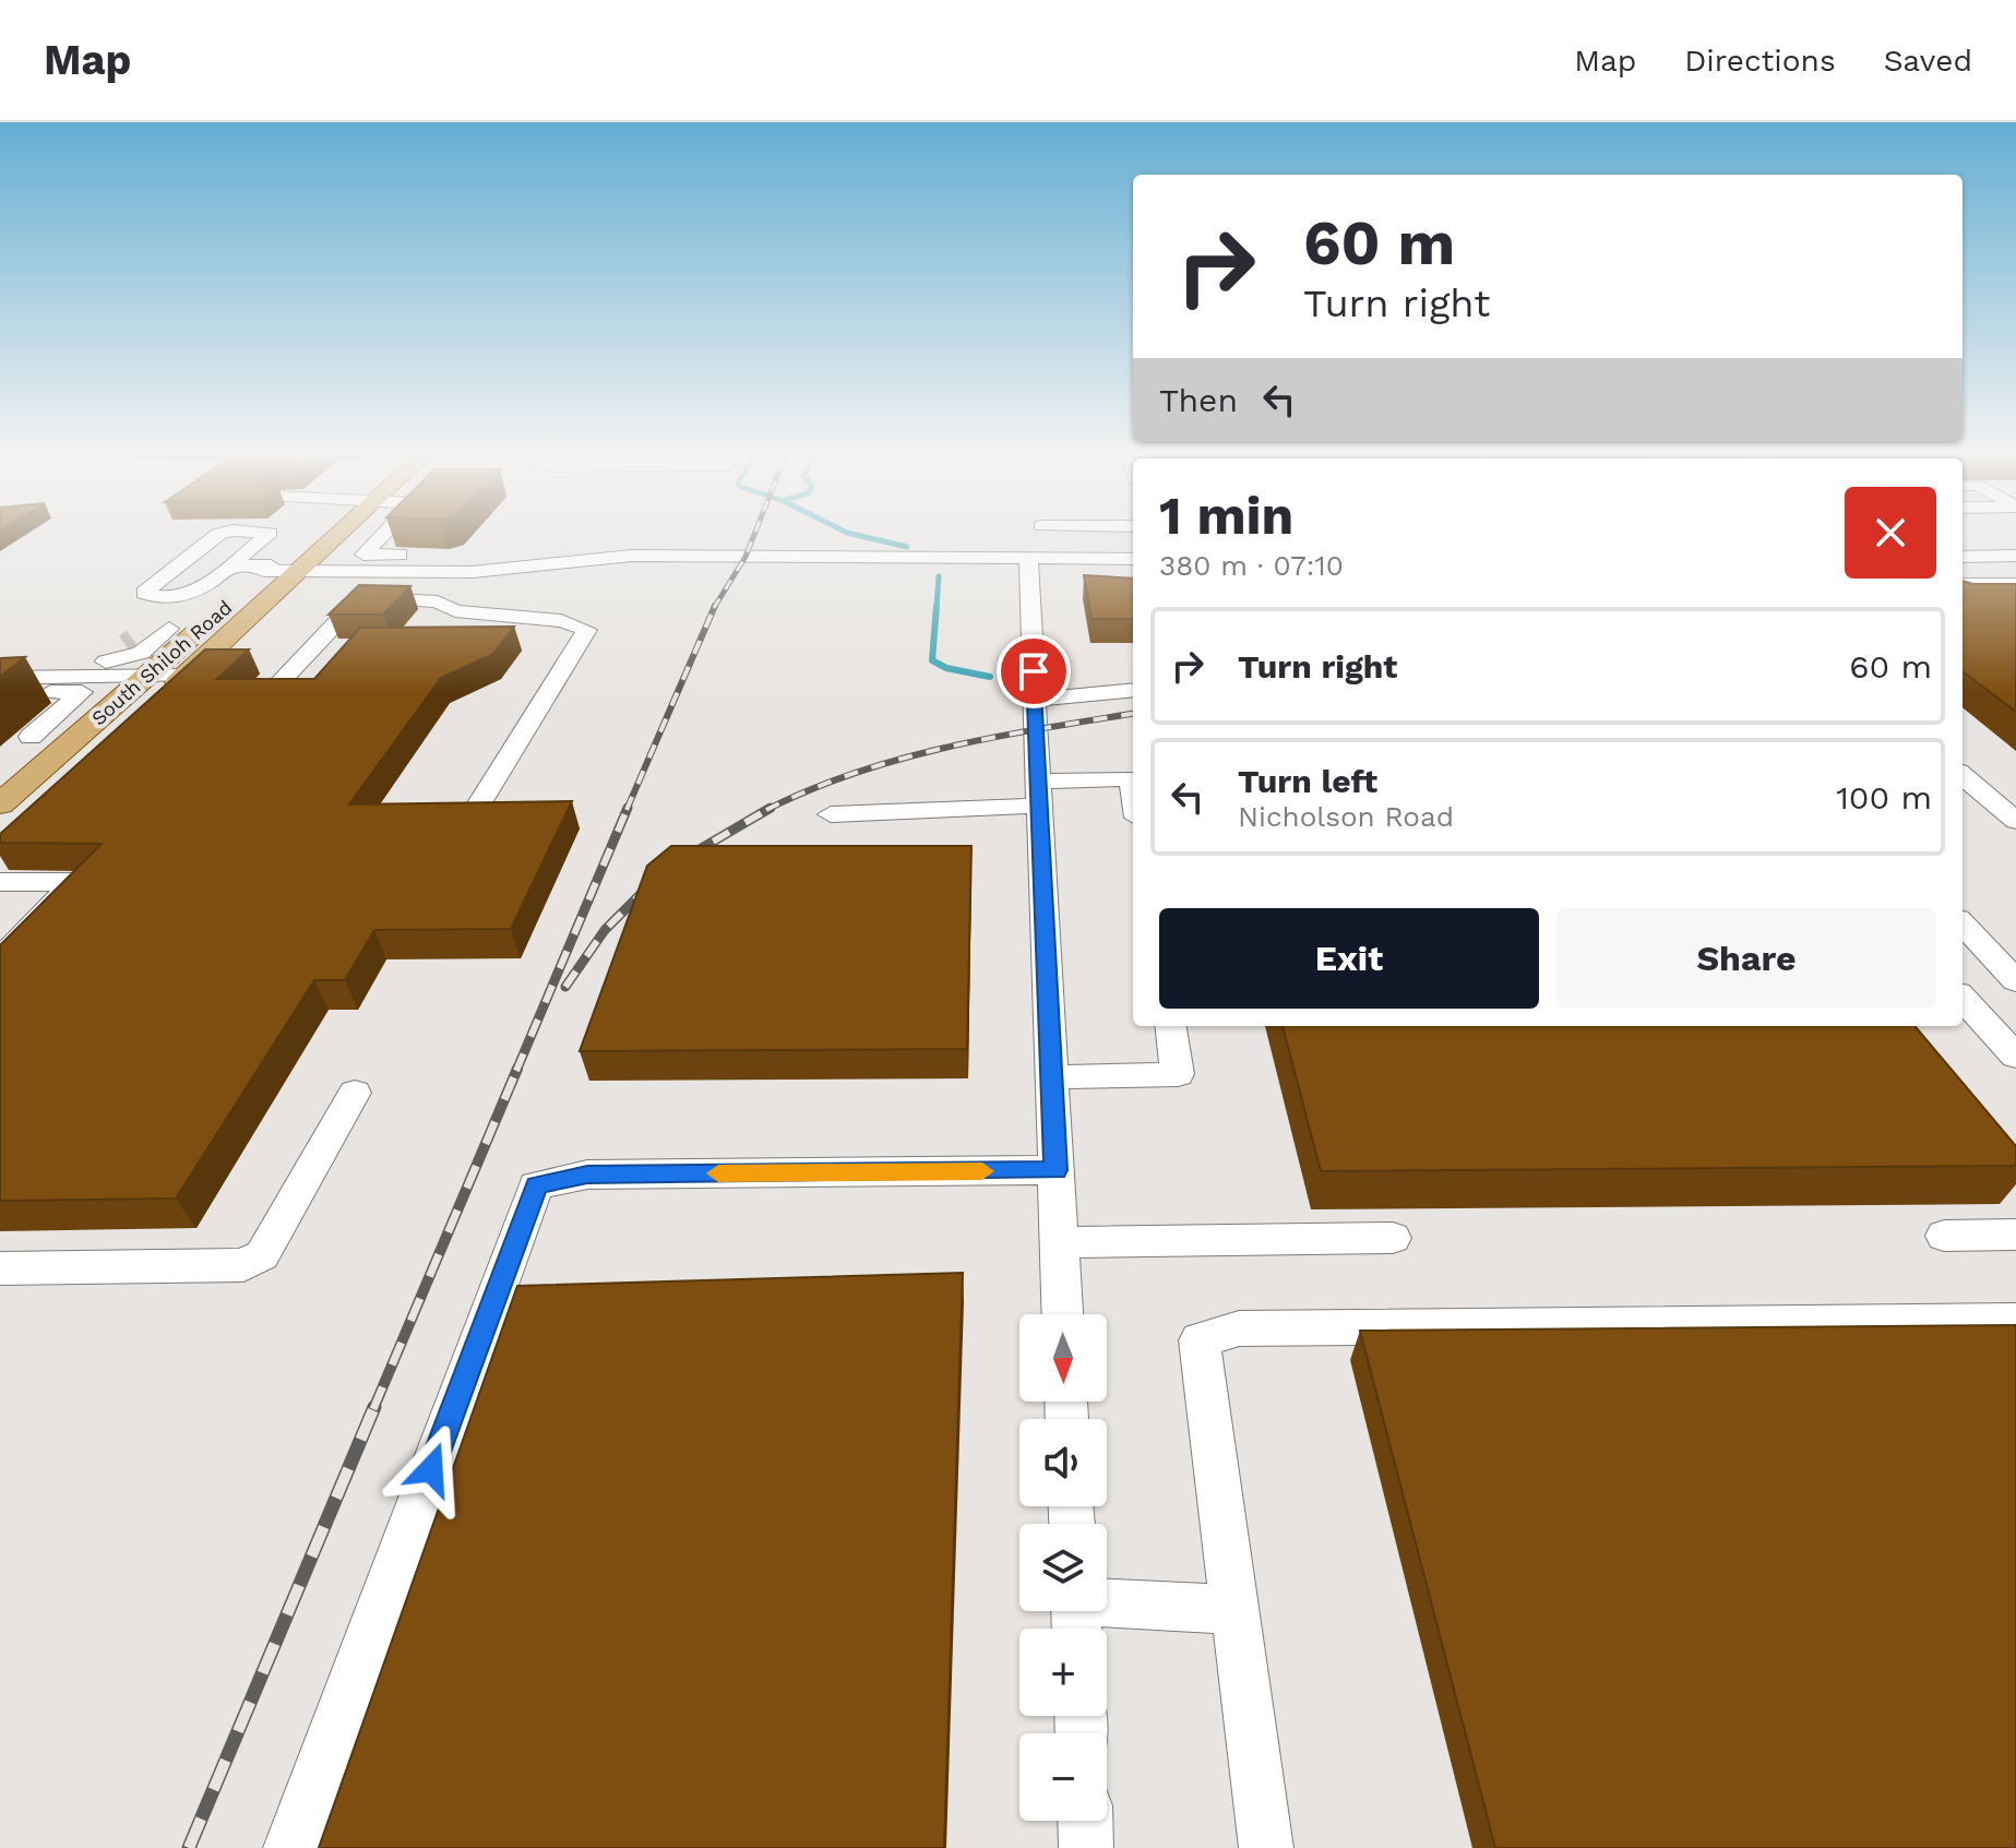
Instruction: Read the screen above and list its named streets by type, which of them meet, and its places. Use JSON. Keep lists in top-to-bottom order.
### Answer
{
  "streets": {
    "main road": ["South Shiloh Road"]
  },
  "north": "bottom",
  "page": {
    "header": "Map",
    "nav": ["Map", "Directions", "Saved"],
    "turn": ["60 m", "Turn right"],
    "then": "Then",
    "heading": ["1 min", "380 m · 07:10"],
    "list": [
      {
        "name": "Turn right",
        "value": "60 m"
      },
      {
        "name": "Turn left",
        "note": "Nicholson Road",
        "value": "100 m"
      }
    ],
    "buttons": ["Exit", "Share"],
    "map_buttons": ["+", "−"]
  }
}
